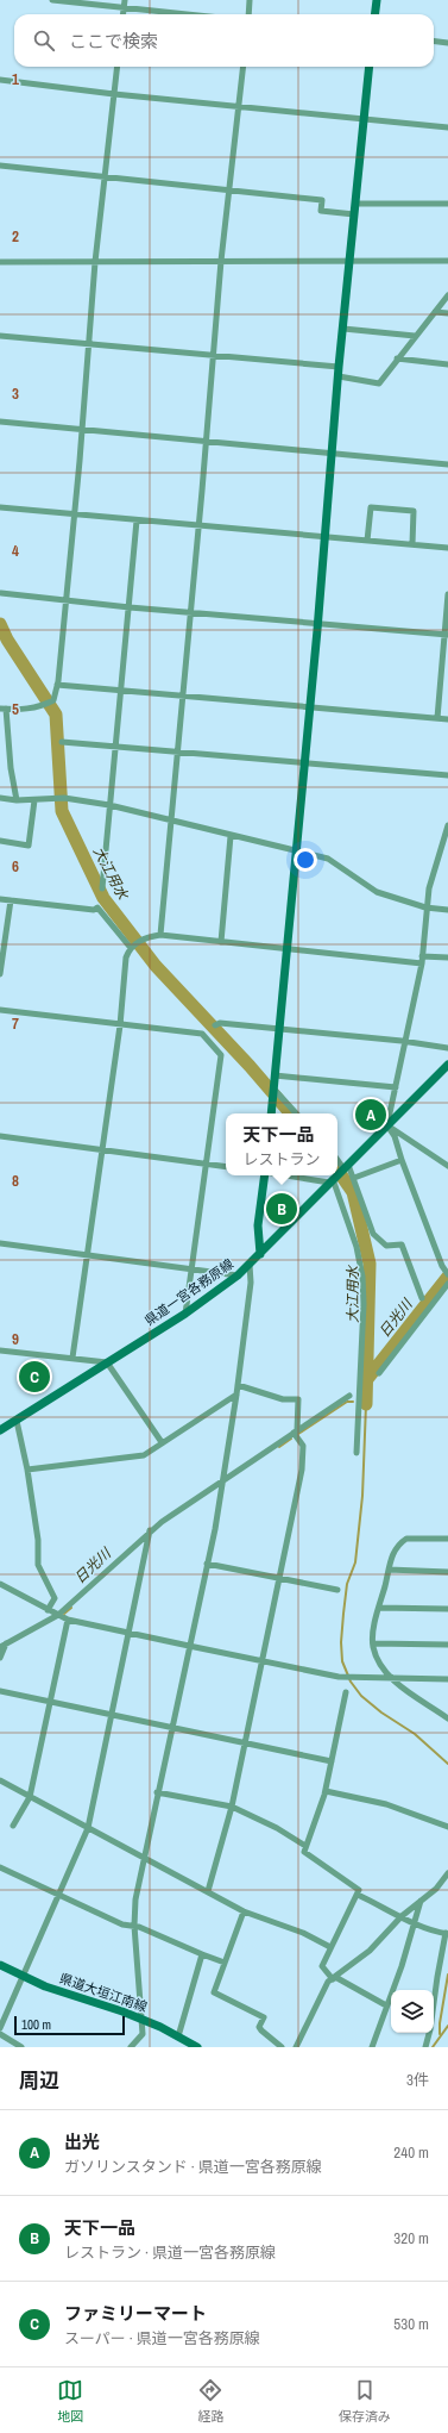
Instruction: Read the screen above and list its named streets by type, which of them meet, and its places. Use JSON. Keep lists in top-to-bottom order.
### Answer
{
  "streets": {
    "street": ["県道一宮各務原線", "県道大垣江南線"]
  },
  "water": ["大江用水", "日光川"],
  "scale_bar": "100 m",
  "page": {
    "search": "ここで検索",
    "pins": ["A", "B", "C"],
    "popup": ["天下一品", "レストラン"],
    "scale": "100 m",
    "heading": ["周辺", "3件"],
    "list": [
      {
        "mark": "A",
        "name": "出光",
        "note": "ガソリンスタンド · 県道一宮各務原線",
        "value": "240 m"
      },
      {
        "mark": "B",
        "name": "天下一品",
        "note": "レストラン · 県道一宮各務原線",
        "value": "320 m"
      },
      {
        "mark": "C",
        "name": "ファミリーマート",
        "note": "スーパー · 県道一宮各務原線",
        "value": "530 m"
      }
    ],
    "nav": ["地図", "経路", "保存済み"]
  },
  "grid": {
    "rows": [
      "1",
      "2",
      "3",
      "4",
      "5",
      "6",
      "7",
      "8",
      "9"
    ]
  }
}
